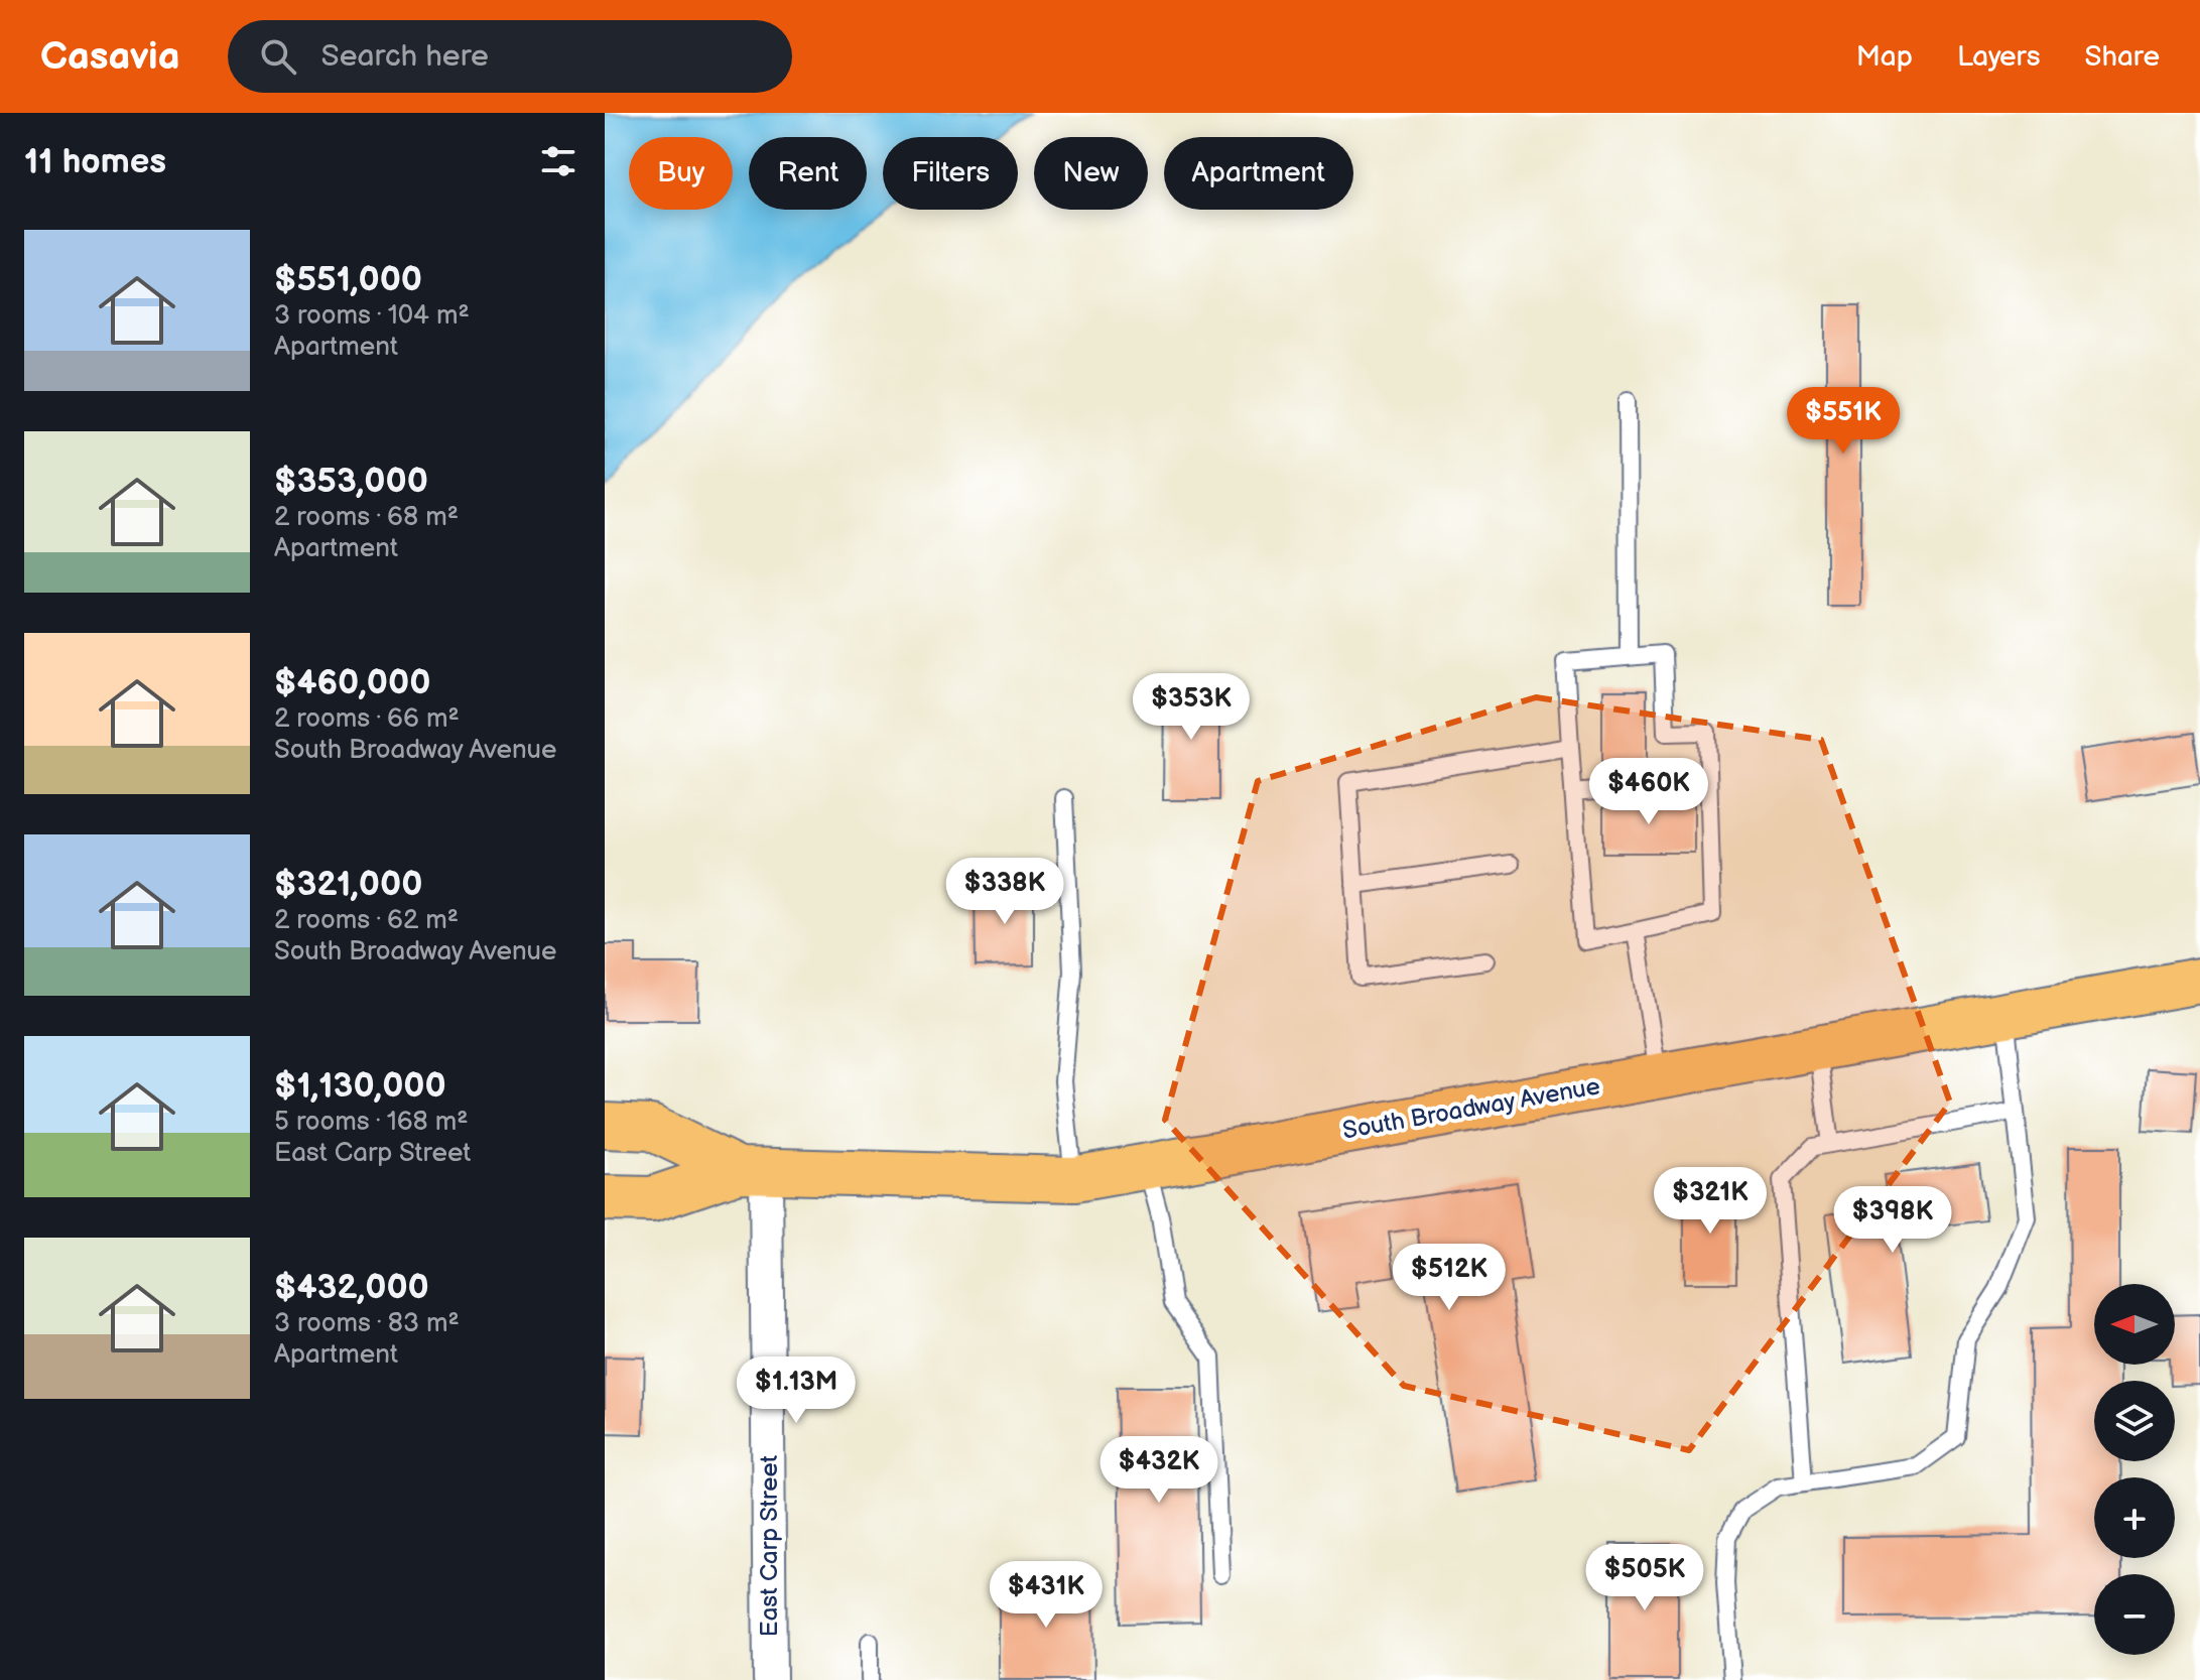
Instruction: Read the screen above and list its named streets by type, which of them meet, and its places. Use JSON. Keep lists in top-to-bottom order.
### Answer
{
  "streets": {
    "main road": ["South Broadway Avenue"],
    "street": ["East Carp Street"]
  },
  "crossings": [
    ["South Broadway Avenue", "East Carp Street"]
  ],
  "north": "left",
  "page": {
    "header": "Casavia",
    "search": "Search here",
    "nav": ["Map", "Layers", "Share"],
    "heading": "11 homes",
    "chip": [
      "Buy",
      "Rent",
      "Filters",
      "New",
      "Apartment"
    ],
    "list": [
      {
        "name": "$551,000",
        "note": "3 rooms · 104 m² · Apartment"
      },
      {
        "name": "$353,000",
        "note": "2 rooms · 68 m² · Apartment"
      },
      {
        "name": "$460,000",
        "note": "2 rooms · 66 m² · South Broadway Avenue"
      },
      {
        "name": "$321,000",
        "note": "2 rooms · 62 m² · South Broadway Avenue"
      },
      {
        "name": "$1,130,000",
        "note": "5 rooms · 168 m² · East Carp Street"
      },
      {
        "name": "$432,000",
        "note": "3 rooms · 83 m² · Apartment"
      }
    ],
    "price": [
      "$551K",
      "$353K",
      "$460K",
      "$338K",
      "$321K",
      "$398K",
      "$512K",
      "$1.13M",
      "$432K",
      "$505K",
      "$431K"
    ],
    "map_buttons": ["+", "−"]
  }
}
